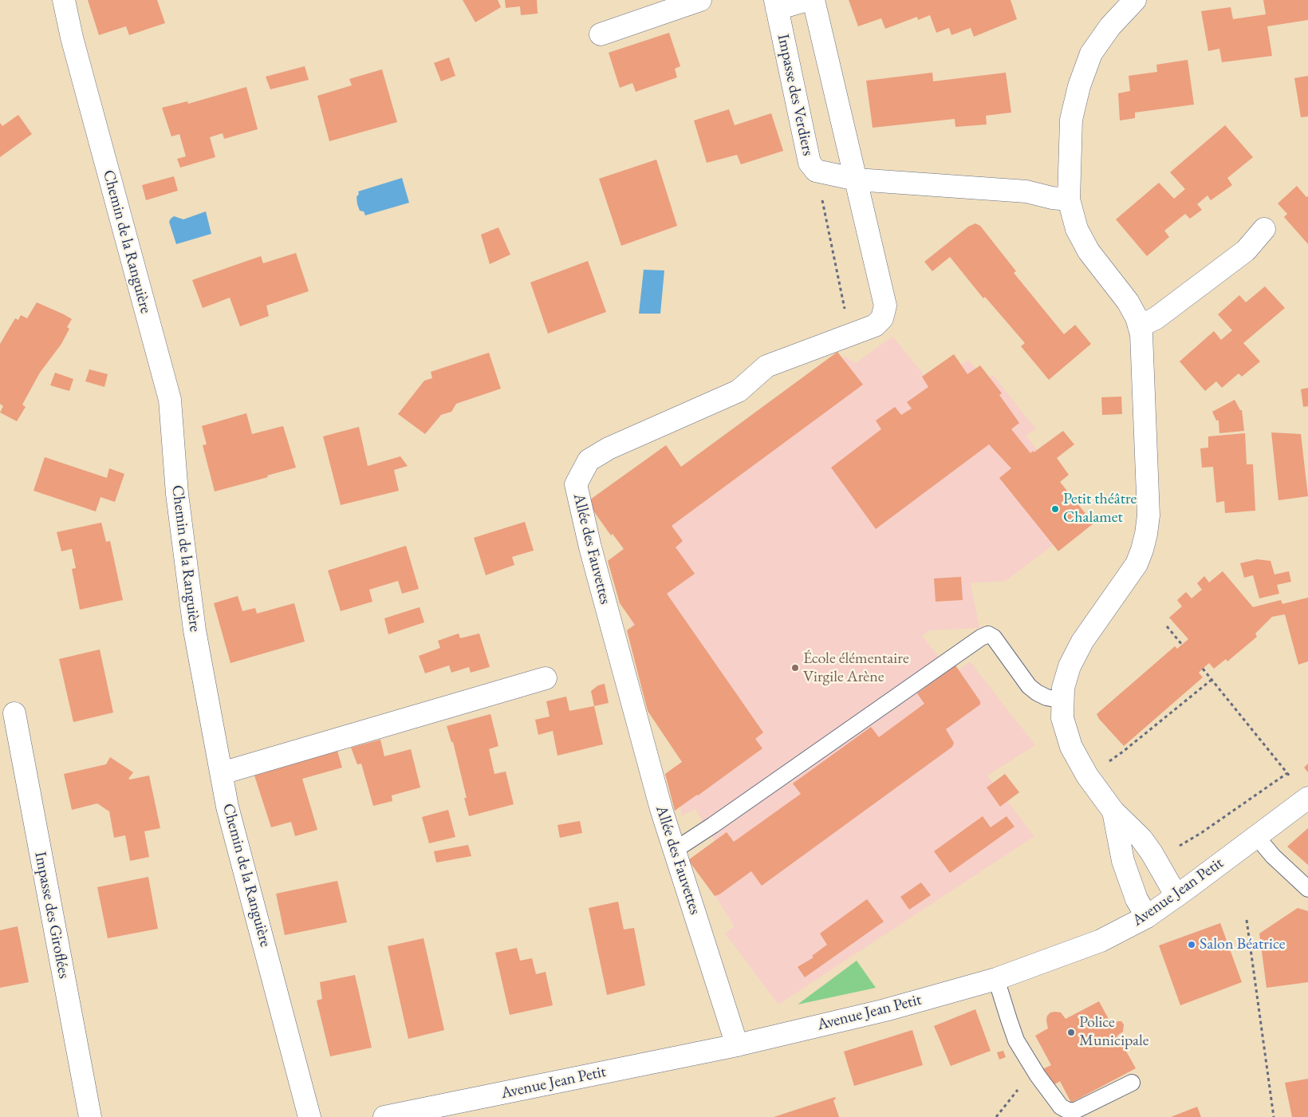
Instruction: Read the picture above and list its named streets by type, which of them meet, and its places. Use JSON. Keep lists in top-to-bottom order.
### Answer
{
  "streets": {
    "street": [
      "Impasse des Verdiers",
      "Chemin de la Ranguière",
      "Allée des Fauvettes",
      "Avenue Jean Petit",
      "Impasse des Giroflées"
    ]
  },
  "crossings": [
    ["Impasse des Verdiers", "Allée des Fauvettes"],
    ["Allée des Fauvettes", "Avenue Jean Petit"]
  ],
  "places": [
    "Petit théâtre Chalamet",
    "École élémentaire Virgile Arène",
    "Salon Béatrice",
    "Police Municipale"
  ]
}
